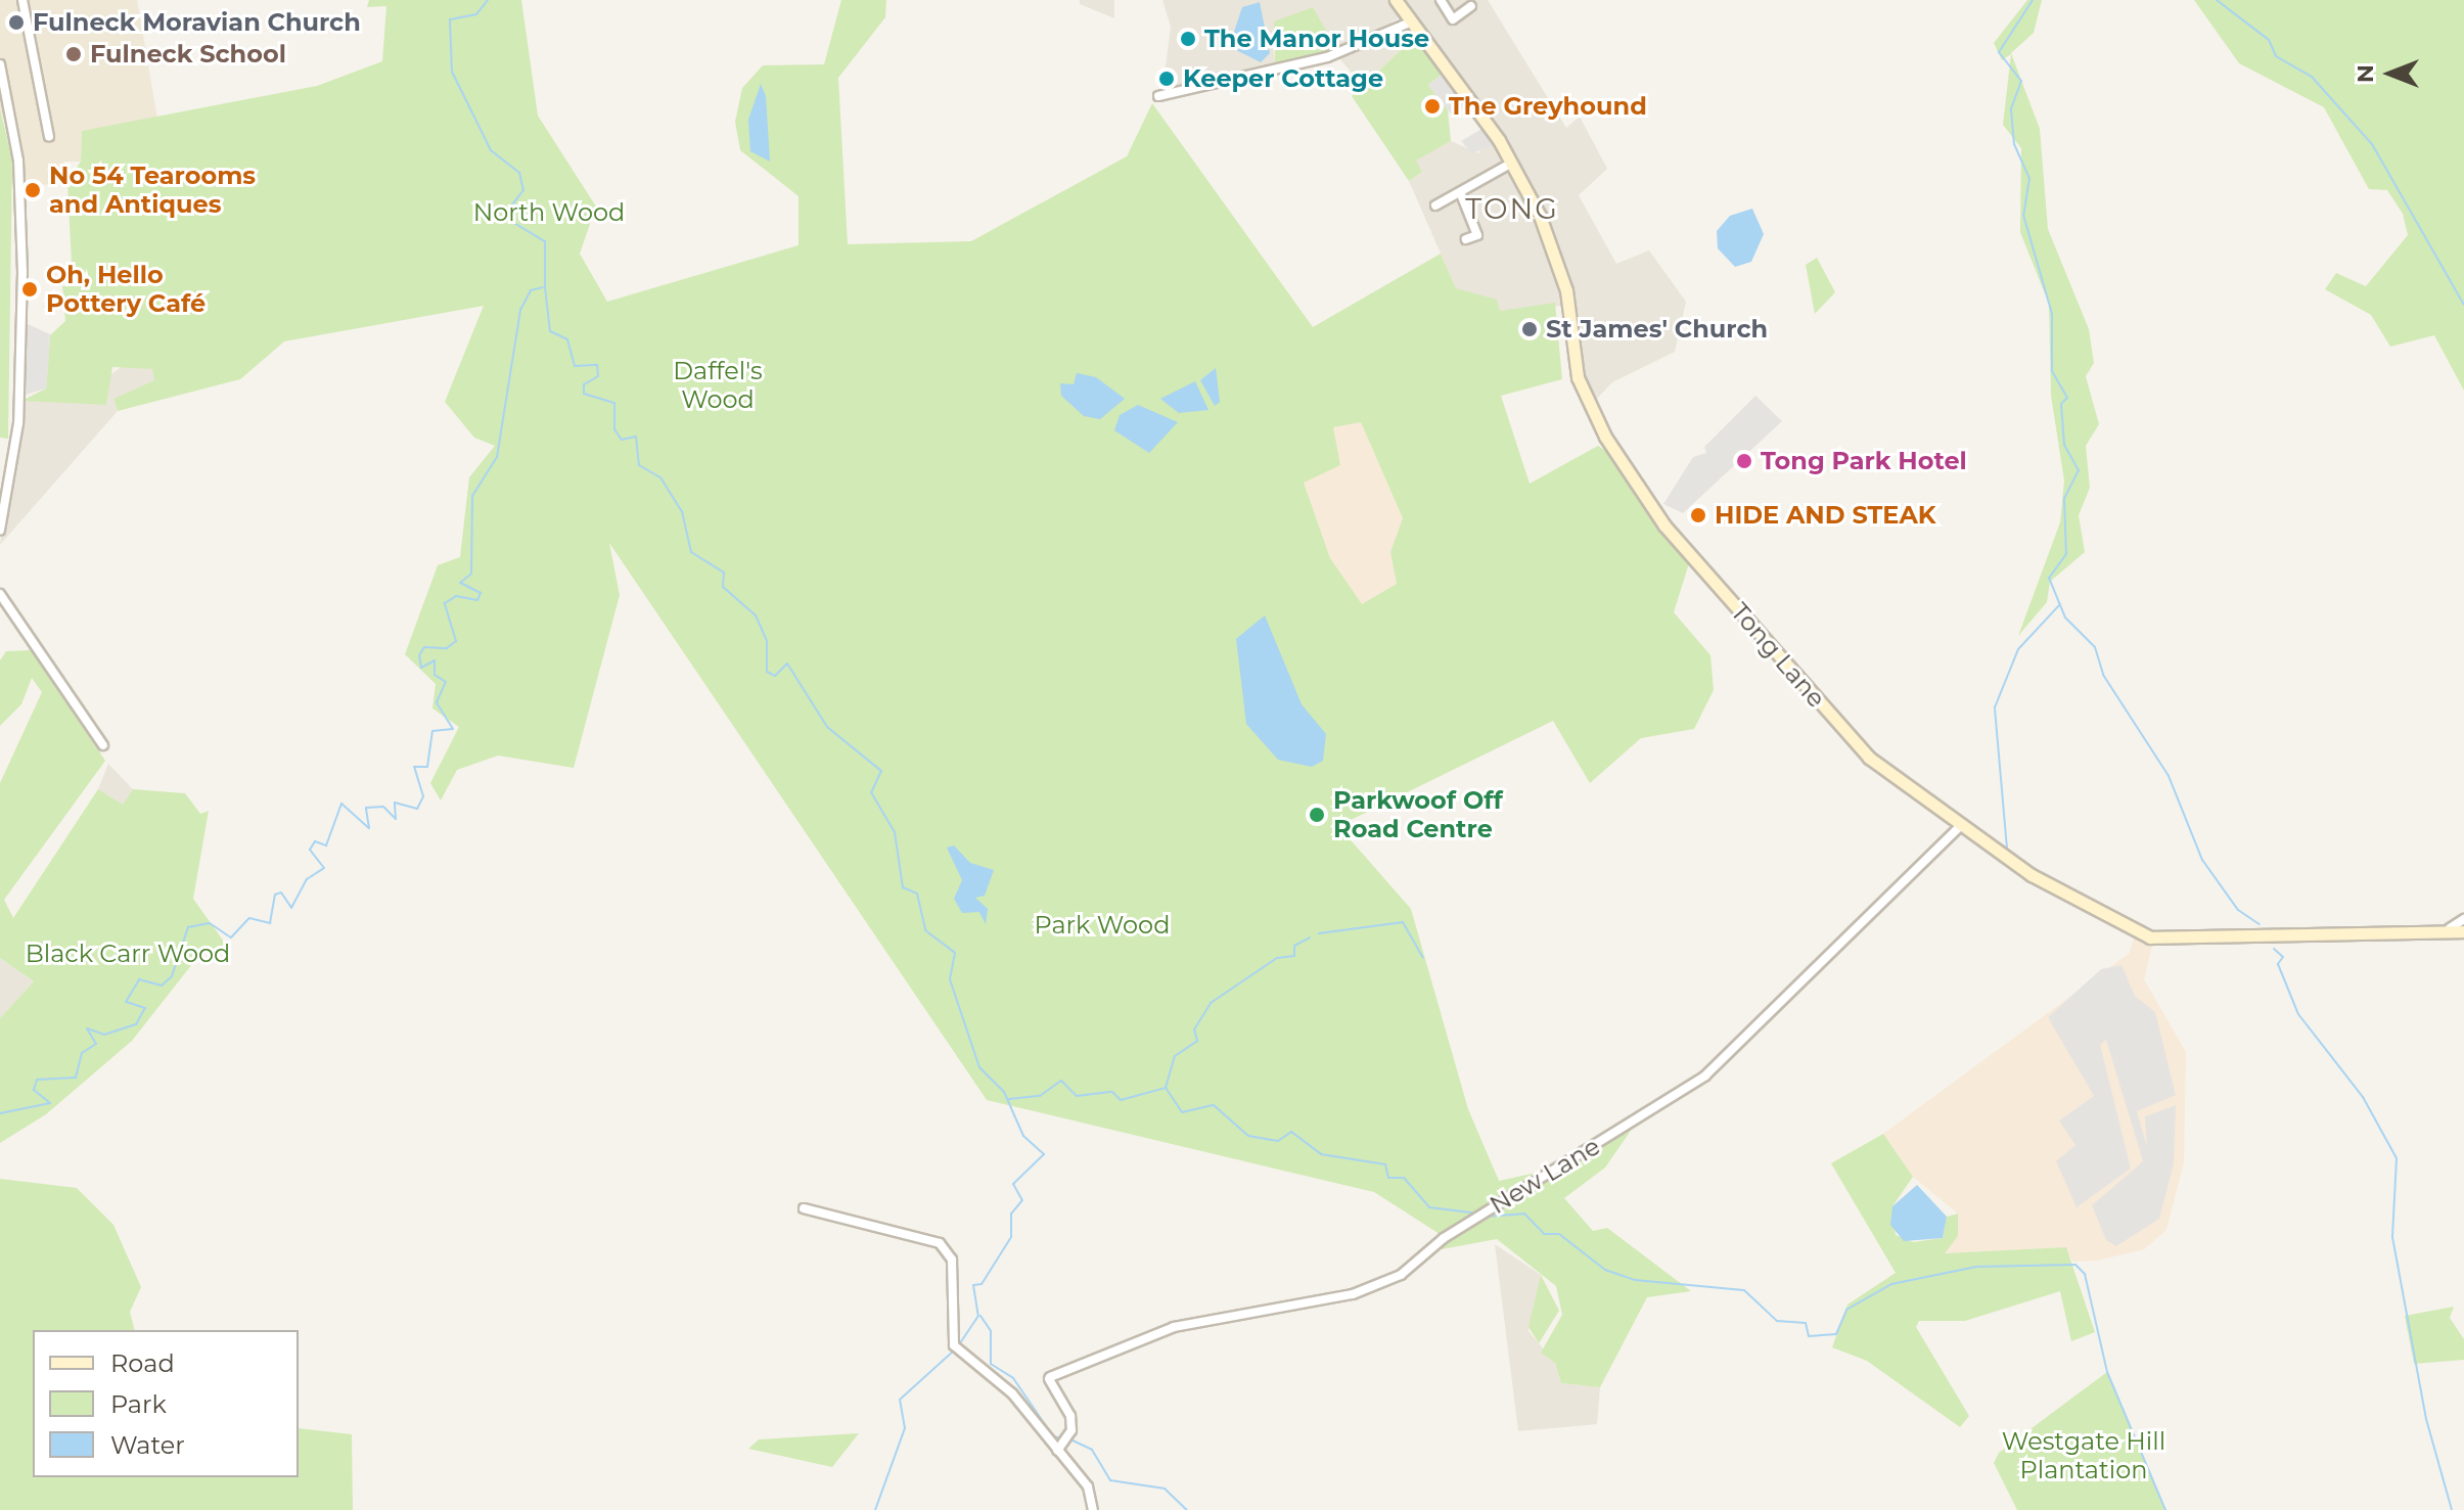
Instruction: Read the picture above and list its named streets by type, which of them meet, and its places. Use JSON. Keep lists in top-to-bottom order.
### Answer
{
  "streets": {
    "street": ["Tong Lane", "New Lane"]
  },
  "crossings": [
    ["Tong Lane", "New Lane"]
  ],
  "districts": ["TONG"],
  "parks": [
    "North Wood",
    "Daffel's Wood",
    "Park Wood",
    "Black Carr Wood",
    "Westgate Hill Plantation"
  ],
  "places": [
    "Fulneck Moravian Church",
    "The Manor House",
    "Fulneck School",
    "Keeper Cottage",
    "The Greyhound",
    "No 54 Tearooms and Antiques",
    "Oh, Hello Pottery Café",
    "St James' Church",
    "Tong Park Hotel",
    "HIDE AND STEAK",
    "Parkwoof Off Road Centre"
  ],
  "legend": ["Road", "Park", "Water"],
  "north": "left"
}
